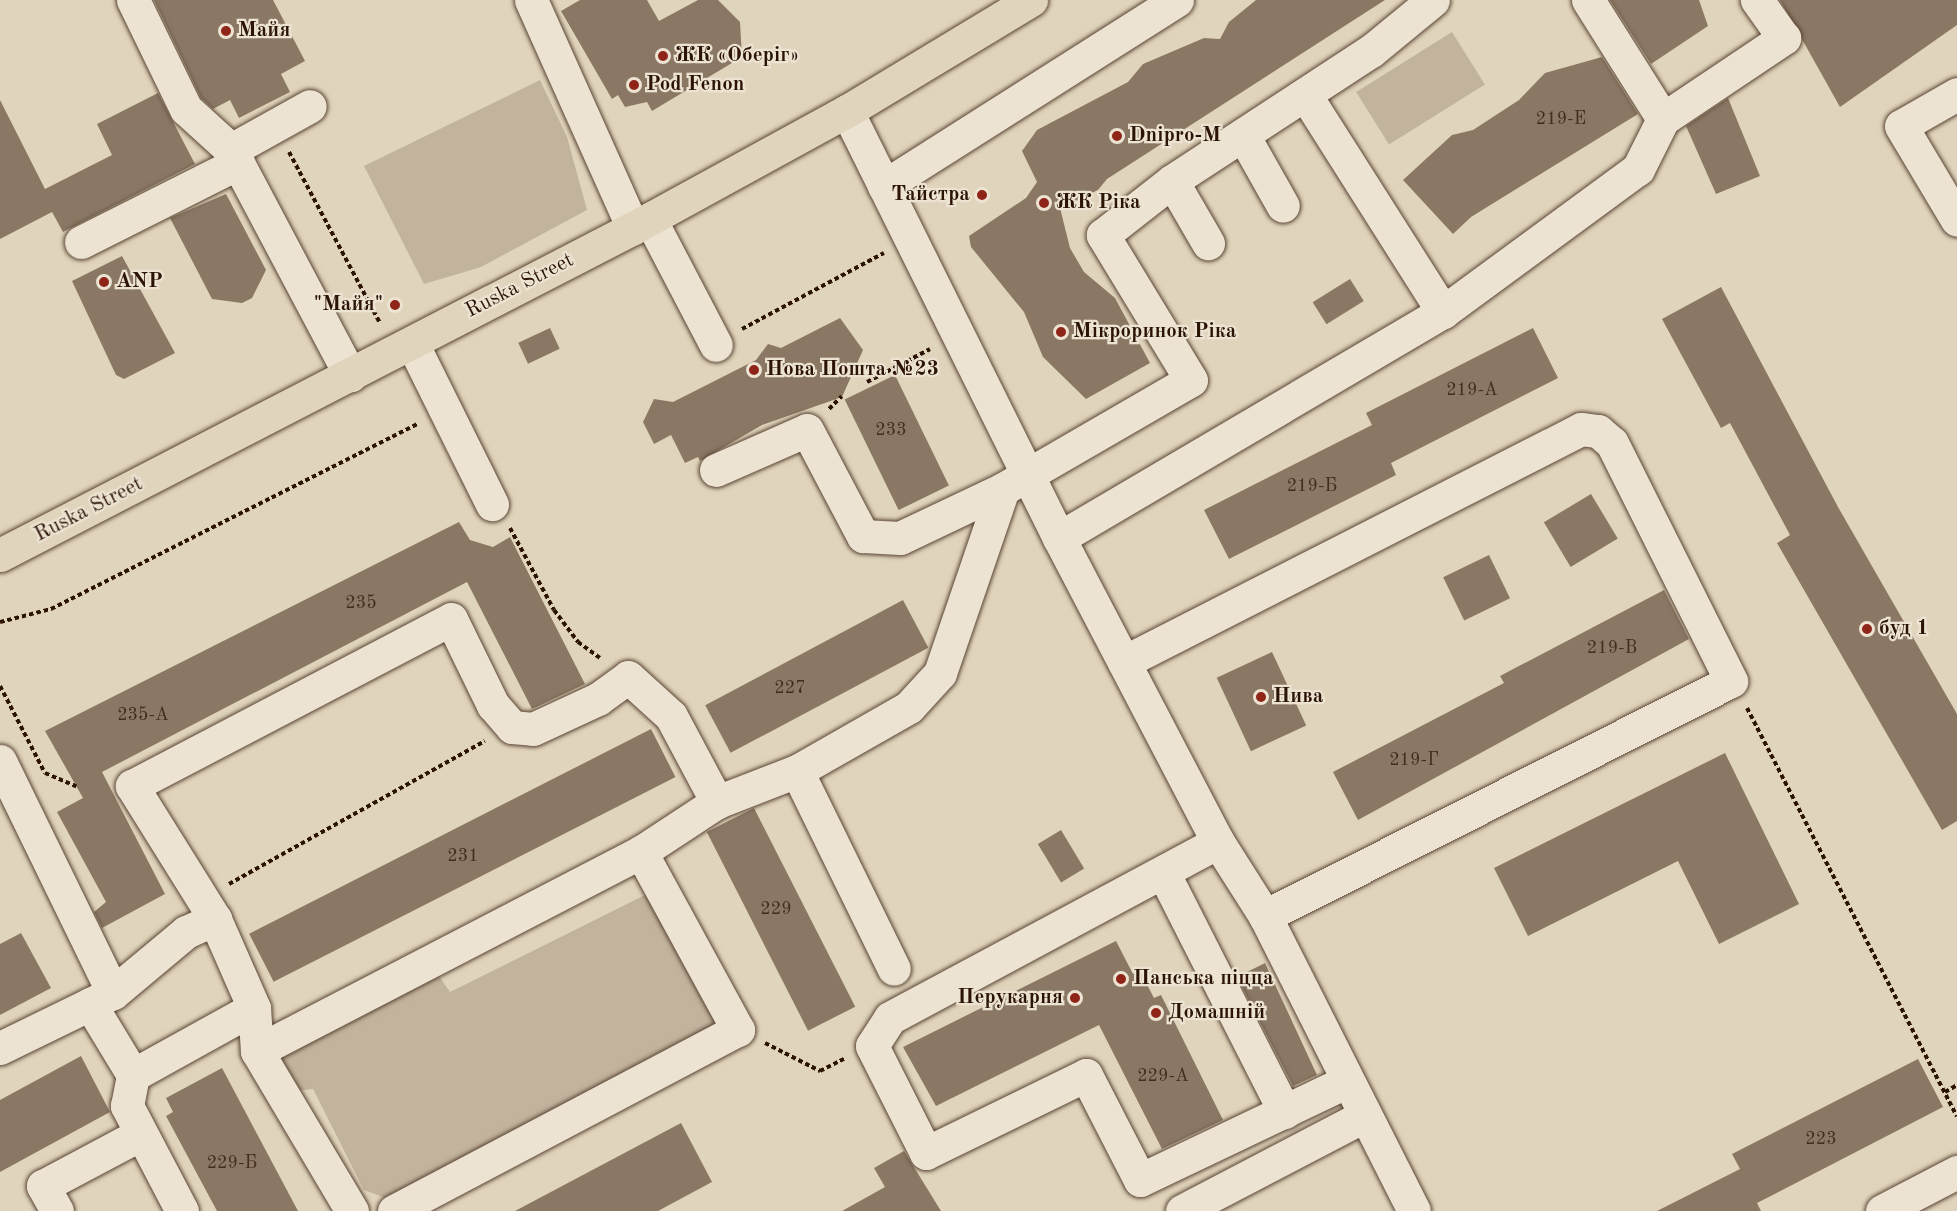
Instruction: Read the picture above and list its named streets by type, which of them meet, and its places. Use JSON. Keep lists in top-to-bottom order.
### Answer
{
  "streets": {
    "main road": ["Ruska Street"]
  },
  "places": [
    "Майя",
    "ЖК «Оберіг»",
    "Pod Fenon",
    "Dnipro-M",
    "Тайстра",
    "ЖК Ріка",
    "ANP",
    "\"Майя\"",
    "Мікроринок Ріка",
    "Нова Пошта №23",
    "буд 1",
    "Нива",
    "Панська пiцца",
    "Перукарня",
    "Домашній"
  ],
  "house_numbers": [
    "219-Е",
    "219-А",
    "233",
    "219-Б",
    "235",
    "219-В",
    "227",
    "235-А",
    "219-Г",
    "231",
    "229",
    "229-А",
    "223",
    "229-Б"
  ]
}
